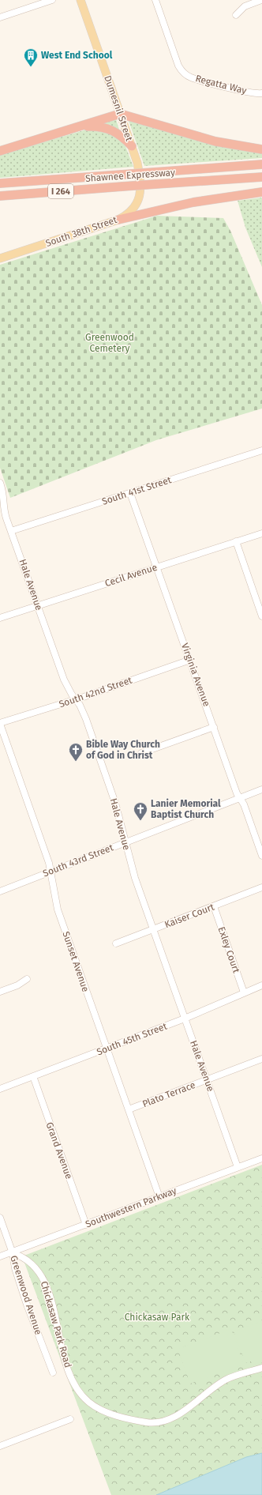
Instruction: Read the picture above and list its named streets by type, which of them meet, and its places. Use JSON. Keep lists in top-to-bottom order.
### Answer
{
  "streets": {
    "highway": ["Shawnee Expressway", "I 264"],
    "main road": ["Dumesnil Street", "South 38th Street"],
    "street": [
      "Regatta Way",
      "South 41st Street",
      "Cecil Avenue",
      "Hale Avenue",
      "Virginia Avenue",
      "South 42nd Street",
      "South 43rd Street",
      "Kaiser Court",
      "Exley Court",
      "Sunset Avenue",
      "South 45th Street",
      "Plato Terrace",
      "Grand Avenue",
      "Southwestern Parkway",
      "Greenwood Avenue",
      "Chickasaw Park Road"
    ]
  },
  "crossings": [
    ["Dumesnil Street", "South 38th Street"],
    ["South 41st Street", "Hale Avenue"],
    ["South 41st Street", "Virginia Avenue"],
    ["Cecil Avenue", "Hale Avenue"],
    ["Cecil Avenue", "Virginia Avenue"],
    ["Hale Avenue", "South 42nd Street"],
    ["Hale Avenue", "South 43rd Street"],
    ["Hale Avenue", "Kaiser Court"],
    ["Hale Avenue", "South 45th Street"],
    ["Hale Avenue", "Plato Terrace"],
    ["Hale Avenue", "Southwestern Parkway"],
    ["Virginia Avenue", "South 42nd Street"],
    ["Virginia Avenue", "South 43rd Street"],
    ["South 42nd Street", "Sunset Avenue"],
    ["South 43rd Street", "Sunset Avenue"],
    ["Kaiser Court", "Exley Court"],
    ["Exley Court", "South 45th Street"],
    ["Sunset Avenue", "South 45th Street"],
    ["Sunset Avenue", "Plato Terrace"],
    ["Sunset Avenue", "Southwestern Parkway"],
    ["South 45th Street", "Grand Avenue"],
    ["Grand Avenue", "Southwestern Parkway"],
    ["Southwestern Parkway", "Greenwood Avenue"],
    ["Southwestern Parkway", "Chickasaw Park Road"],
    ["Greenwood Avenue", "Chickasaw Park Road"]
  ],
  "parks": ["Greenwood Cemetery", "Chickasaw Park"],
  "places": {
    "building": ["West End School"],
    "church": ["Bible Way Church of God in Christ", "Lanier Memorial Baptist Church"]
  }
}
